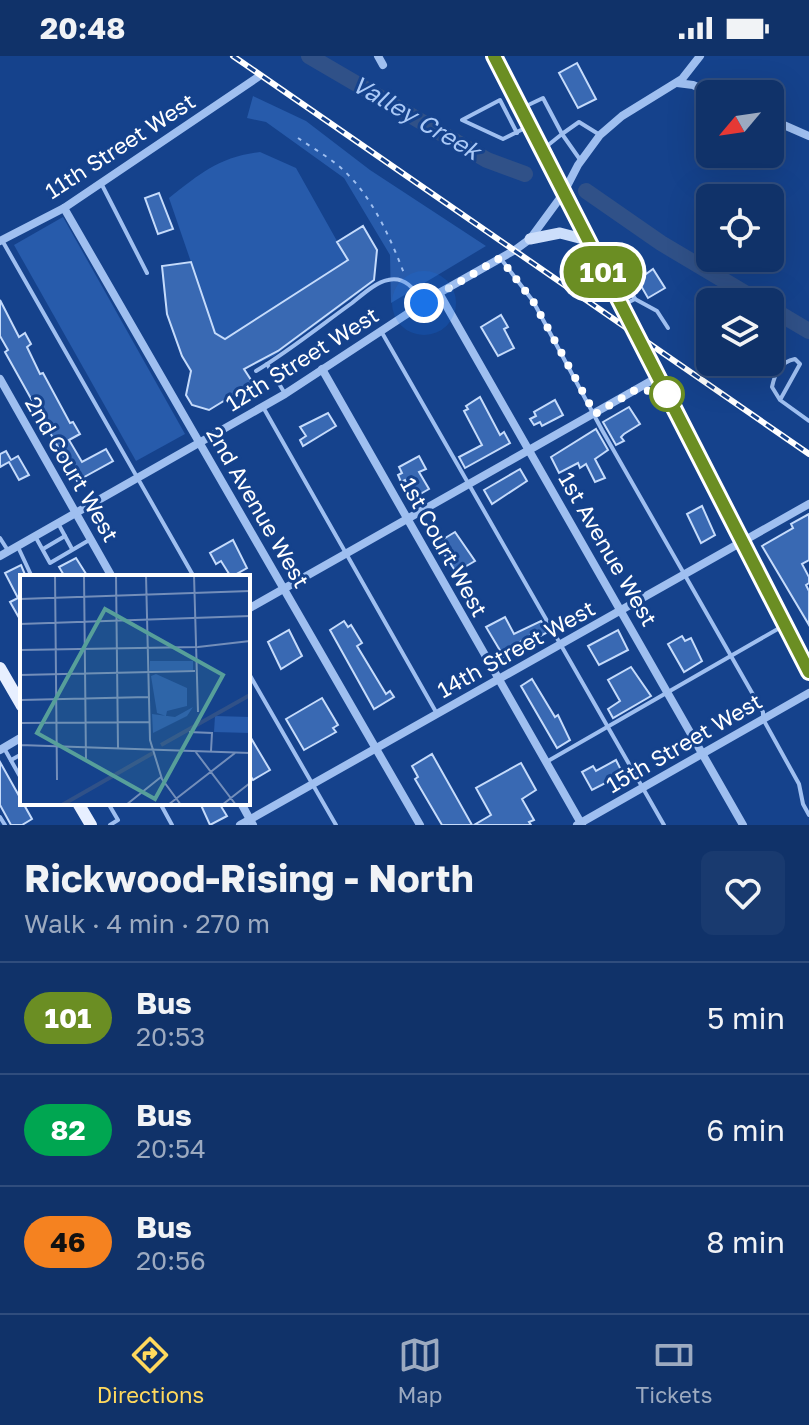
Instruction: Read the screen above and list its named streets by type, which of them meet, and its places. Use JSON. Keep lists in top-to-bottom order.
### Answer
{
  "streets": {
    "street": [
      "11th Street West",
      "12th Street West",
      "2nd Court West",
      "2nd Avenue West",
      "1st Court West",
      "1st Avenue West",
      "14th Street West",
      "15th Street West"
    ]
  },
  "crossings": [
    ["11th Street West", "2nd Avenue West"],
    ["12th Street West", "2nd Court West"],
    ["12th Street West", "2nd Avenue West"],
    ["12th Street West", "1st Court West"],
    ["12th Street West", "1st Avenue West"],
    ["2nd Avenue West", "14th Street West"],
    ["1st Court West", "14th Street West"],
    ["1st Court West", "15th Street West"],
    ["1st Avenue West", "14th Street West"],
    ["1st Avenue West", "15th Street West"]
  ],
  "water": ["Valley Creek"],
  "lines": ["bus line 101"],
  "north": "bottom left",
  "page": {
    "status": "20:48",
    "on_map": "101",
    "heading": ["Rickwood-Rising - North", "Walk · 4 min · 270 m"],
    "list": [
      {
        "mark": "101",
        "name": "Bus",
        "note": "20:53",
        "value": "5 min"
      },
      {
        "mark": "82",
        "name": "Bus",
        "note": "20:54",
        "value": "6 min"
      },
      {
        "mark": "46",
        "name": "Bus",
        "note": "20:56",
        "value": "8 min"
      }
    ],
    "tabs": ["Directions", "Map", "Tickets"]
  }
}
